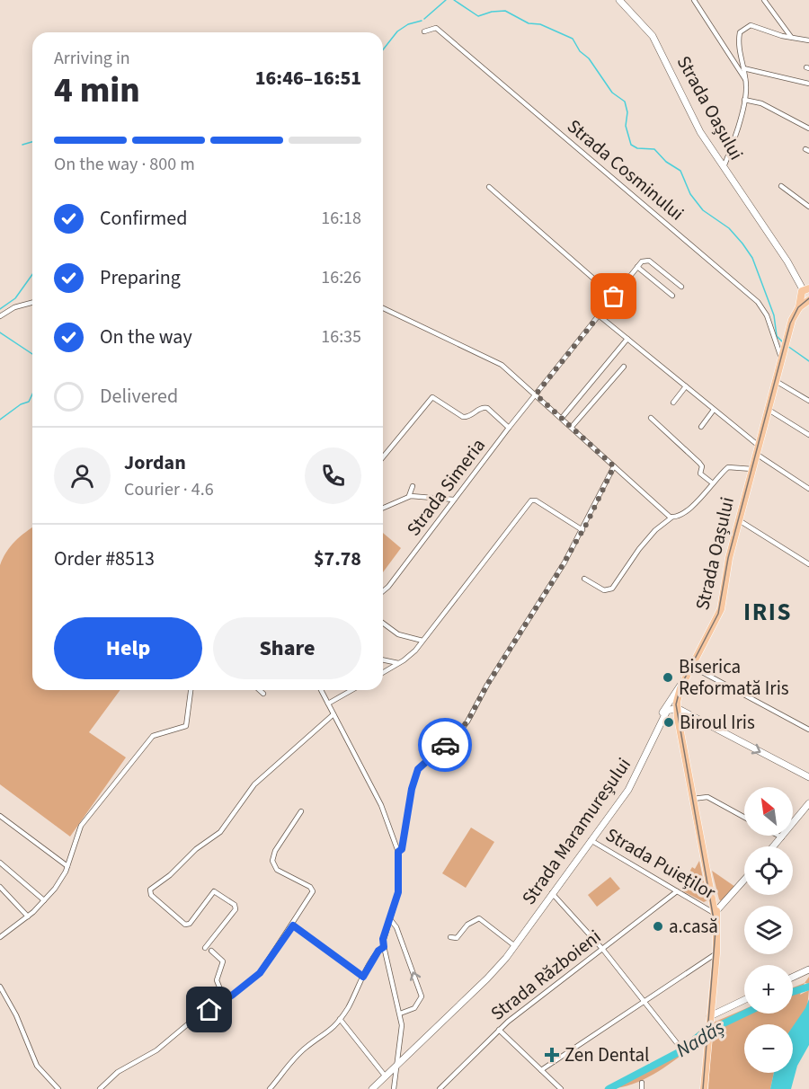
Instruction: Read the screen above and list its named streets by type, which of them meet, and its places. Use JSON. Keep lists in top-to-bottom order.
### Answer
{
  "streets": {
    "main road": ["Strada Oașului", "Strada Maramureșului"],
    "street": [
      "Strada Cosminului",
      "Strada Simeria",
      "Strada Puieților",
      "Strada Războieni"
    ]
  },
  "crossings": [
    ["Strada Oașului", "Strada Cosminului"],
    ["Strada Oașului", "Strada Maramureșului"],
    ["Strada Oașului", "Strada Puieților"],
    ["Strada Maramureșului", "Strada Puieților"],
    ["Strada Puieților", "Strada Războieni"]
  ],
  "districts": ["IRIS"],
  "water": ["Nadăș"],
  "places": {
    "other": ["Biserica Reformată Iris", "Biroul Iris", "a.casă"],
    "health": ["Zen Dental"]
  },
  "north": "top left",
  "page": {
    "heading": ["4 min", "Arriving in", "16:46–16:51"],
    "panel": [
      "Jordan",
      "Courier · 4.6",
      "Order #8513",
      "$7.78"
    ],
    "bar": "On the way · 800 m",
    "list": [
      ["Confirmed", "16:18"],
      ["Preparing", "16:26"],
      ["On the way", "16:35"],
      "Delivered"
    ],
    "buttons": ["Help", "Share"],
    "map_buttons": ["+", "−"]
  }
}
